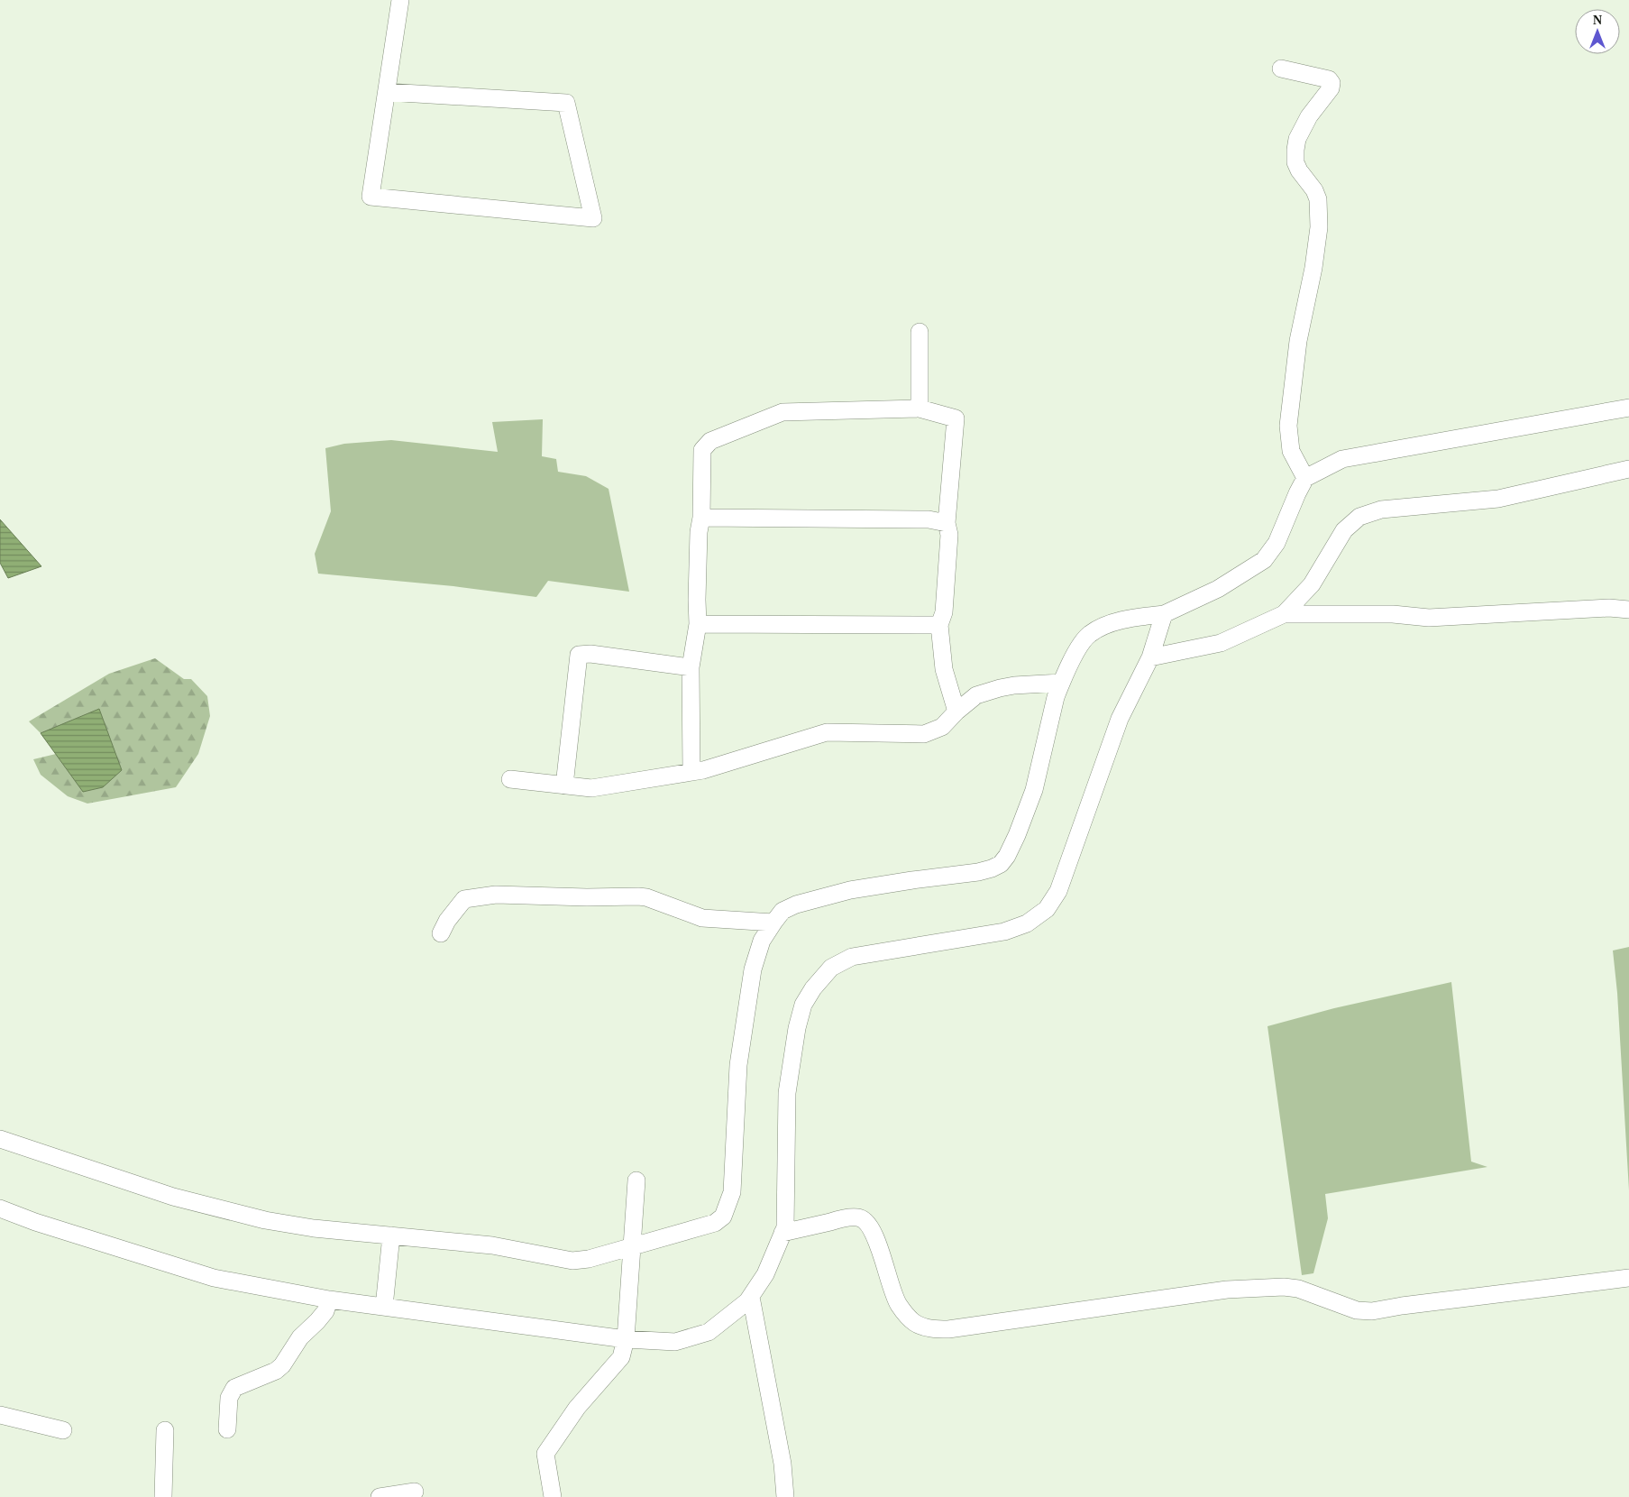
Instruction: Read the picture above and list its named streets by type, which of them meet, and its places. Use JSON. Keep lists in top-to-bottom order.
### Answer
{
  "north": "top"
}
